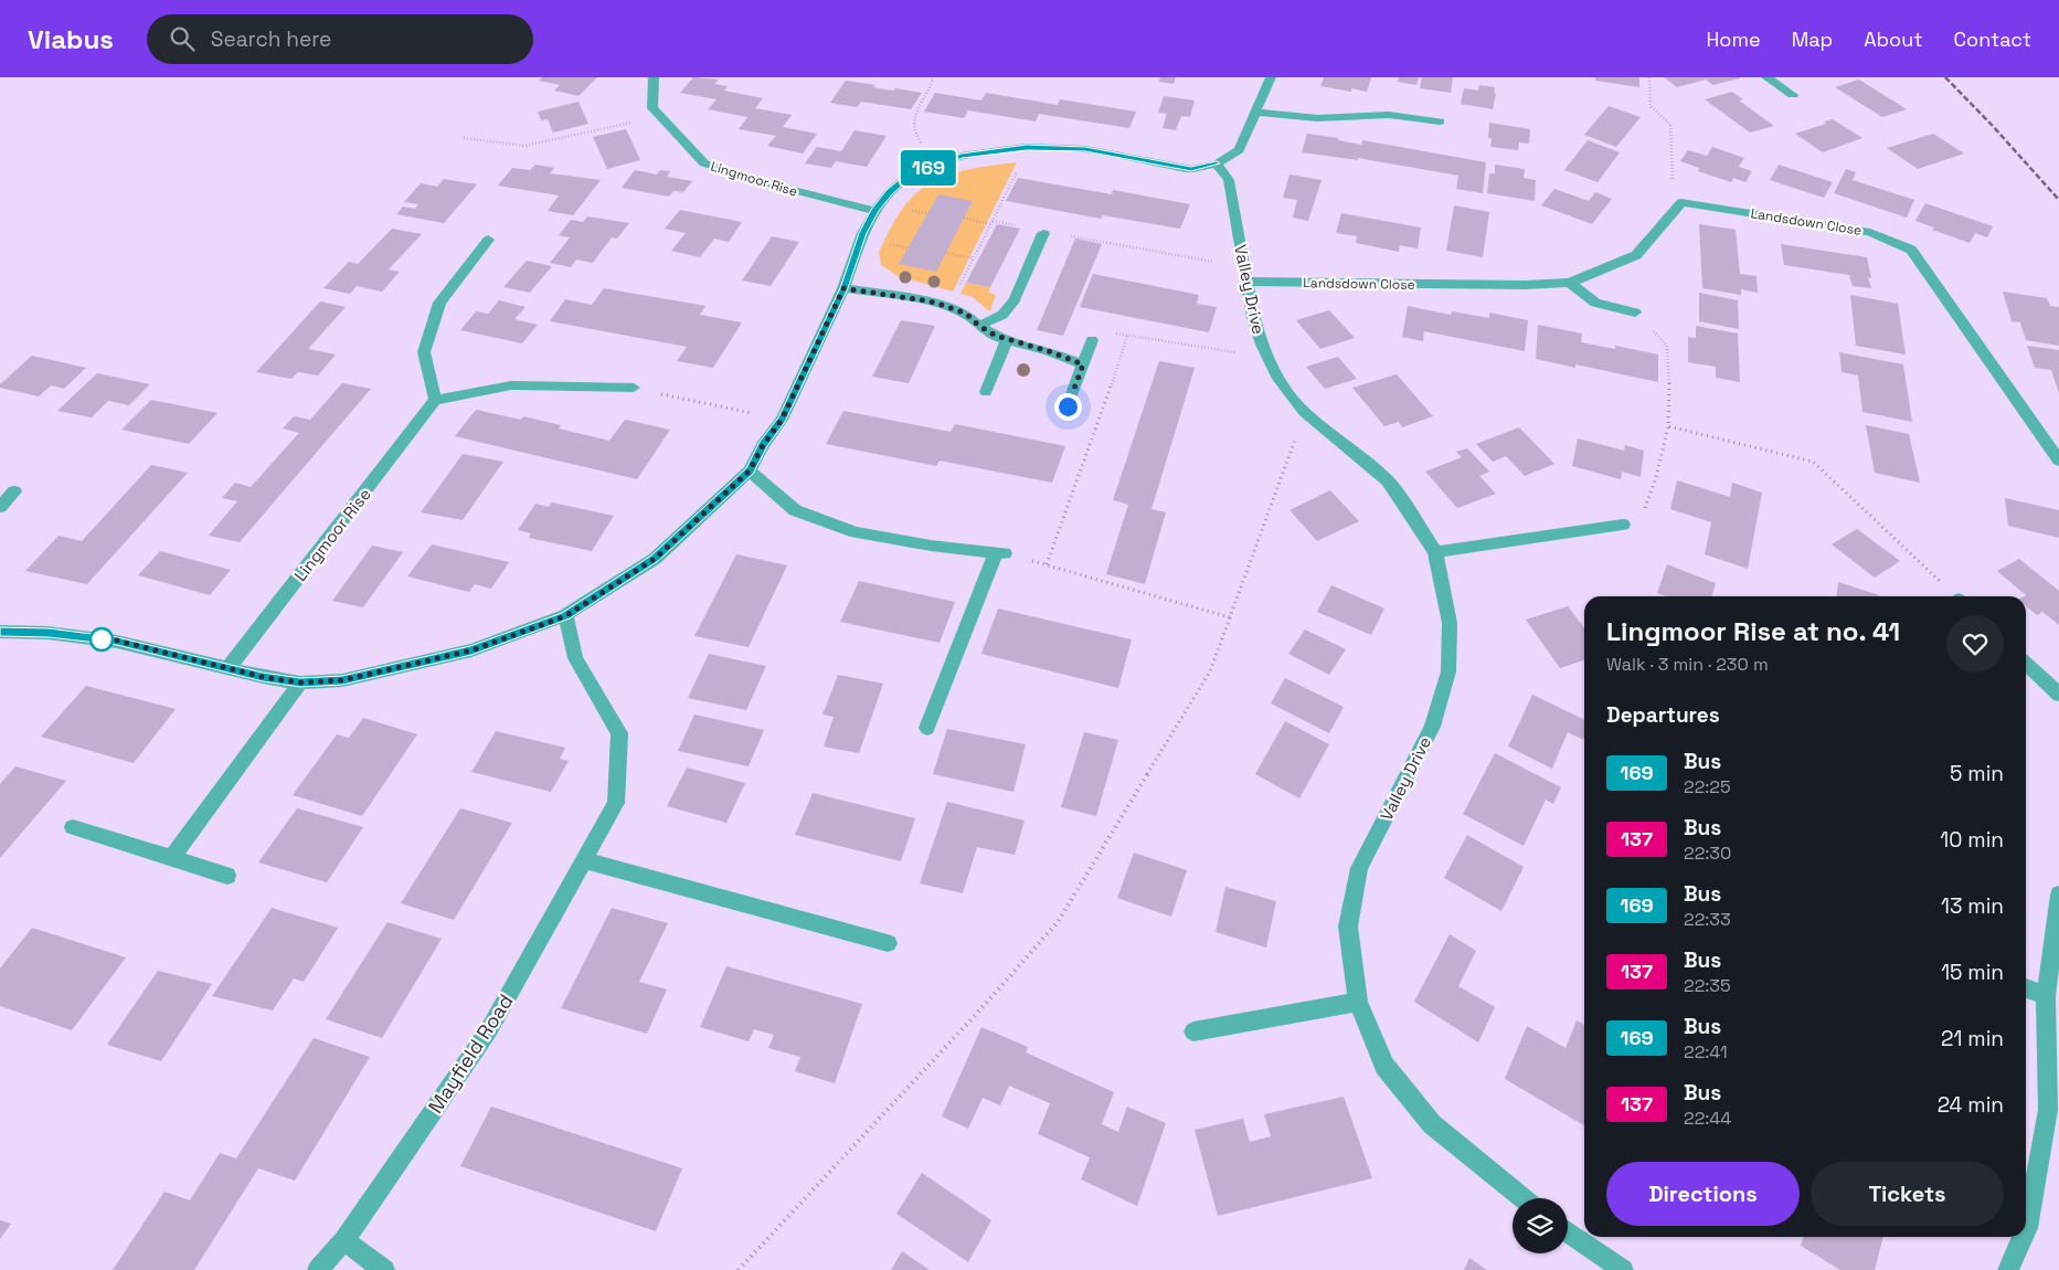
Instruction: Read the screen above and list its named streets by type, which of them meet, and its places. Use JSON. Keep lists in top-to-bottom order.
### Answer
{
  "streets": {
    "street": [
      "Lingmoor Rise",
      "Landsdown Close",
      "Valley Drive",
      "Mayfield Road"
    ]
  },
  "crossings": [
    ["Landsdown Close", "Valley Drive"]
  ],
  "lines": ["bus line 169"],
  "page": {
    "header": "Viabus",
    "search": "Search here",
    "nav": [
      "Home",
      "Map",
      "About",
      "Contact"
    ],
    "on_map": "169",
    "heading": [
      ["Lingmoor Rise at no. 41", "Walk · 3 min · 230 m"],
      "Departures"
    ],
    "list": [
      {
        "mark": "169",
        "name": "Bus",
        "note": "22:25",
        "value": "5 min"
      },
      {
        "mark": "137",
        "name": "Bus",
        "note": "22:30",
        "value": "10 min"
      },
      {
        "mark": "169",
        "name": "Bus",
        "note": "22:33",
        "value": "13 min"
      },
      {
        "mark": "137",
        "name": "Bus",
        "note": "22:35",
        "value": "15 min"
      },
      {
        "mark": "169",
        "name": "Bus",
        "note": "22:41",
        "value": "21 min"
      },
      {
        "mark": "137",
        "name": "Bus",
        "note": "22:44",
        "value": "24 min"
      }
    ],
    "buttons": ["Directions", "Tickets"]
  }
}
